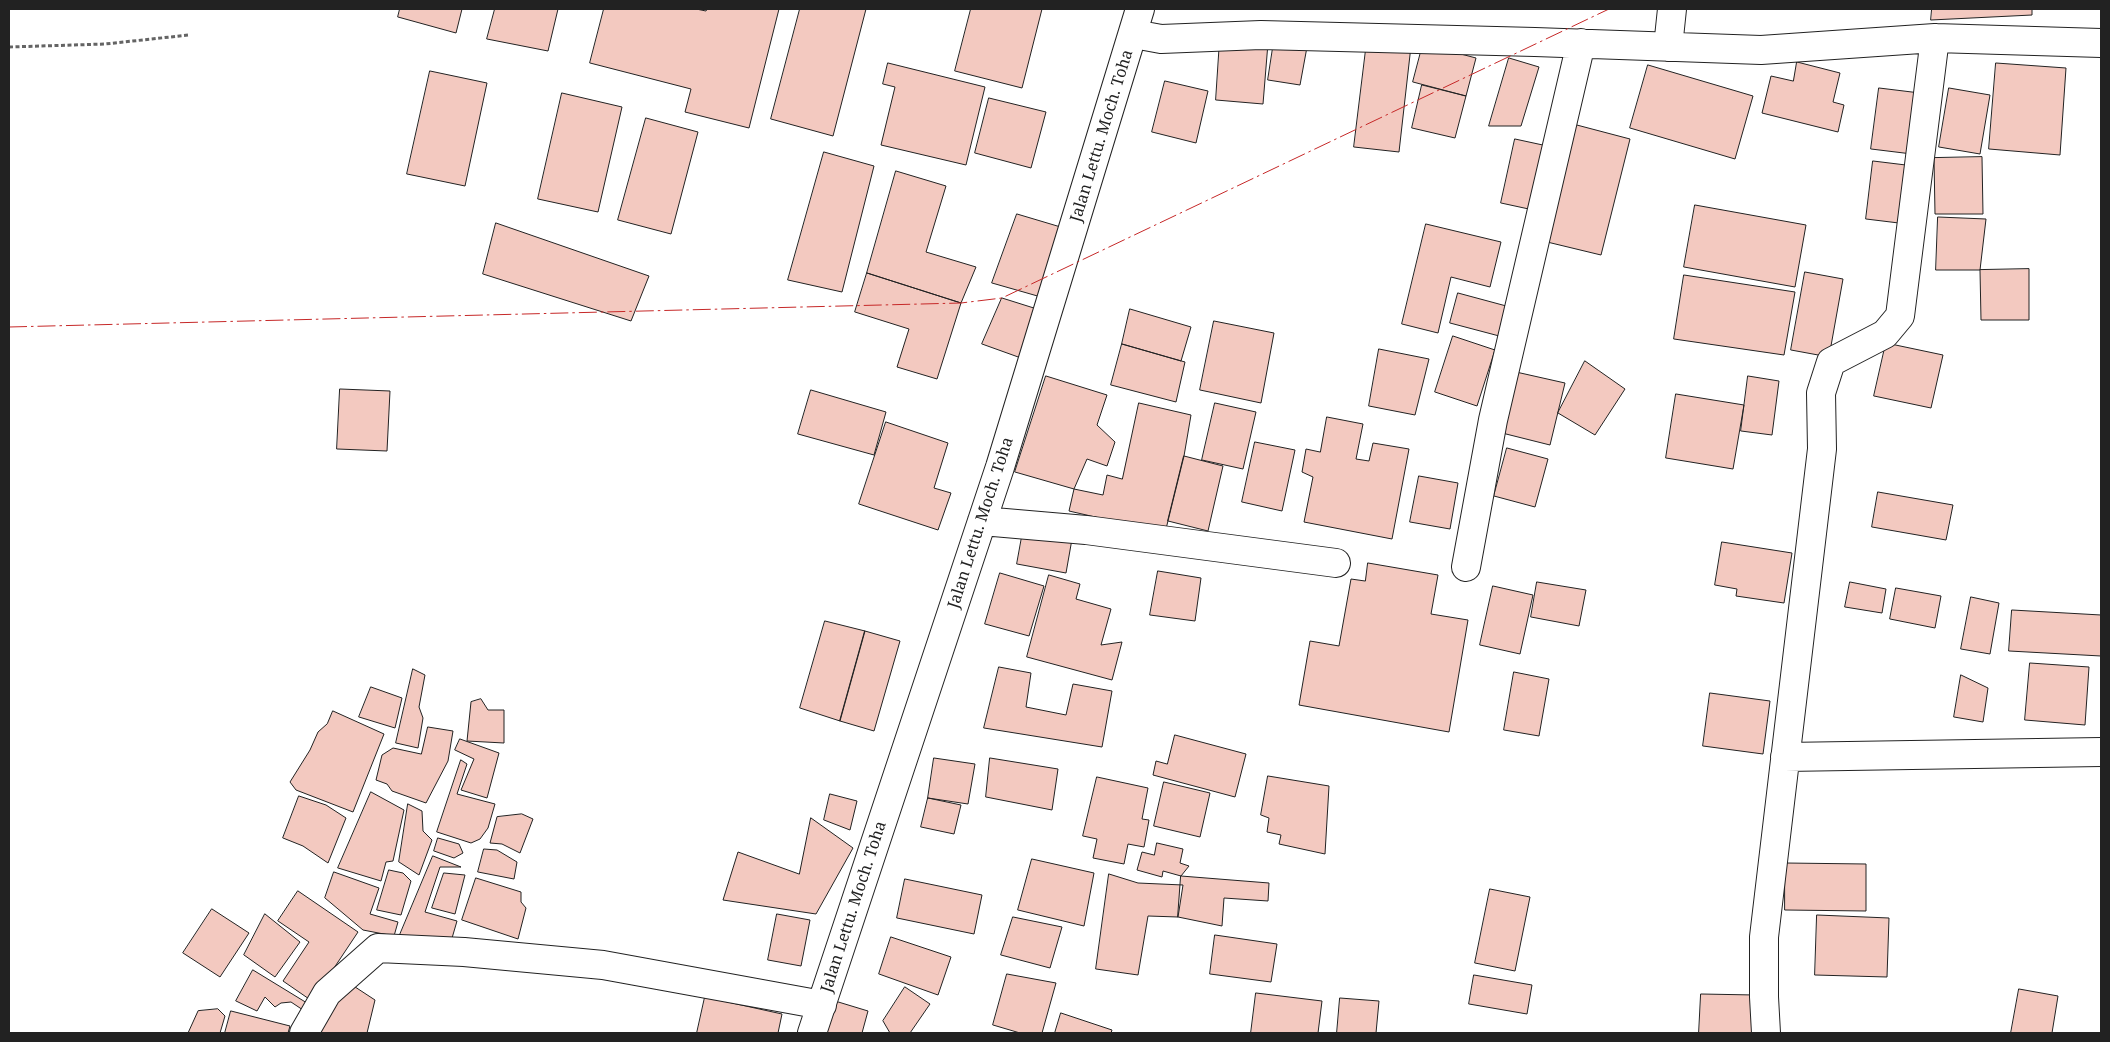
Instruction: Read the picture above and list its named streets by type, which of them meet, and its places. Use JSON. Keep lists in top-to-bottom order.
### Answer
{
  "streets": {
    "street": ["Jalan Lettu. Moch. Toha"]
  }
}
